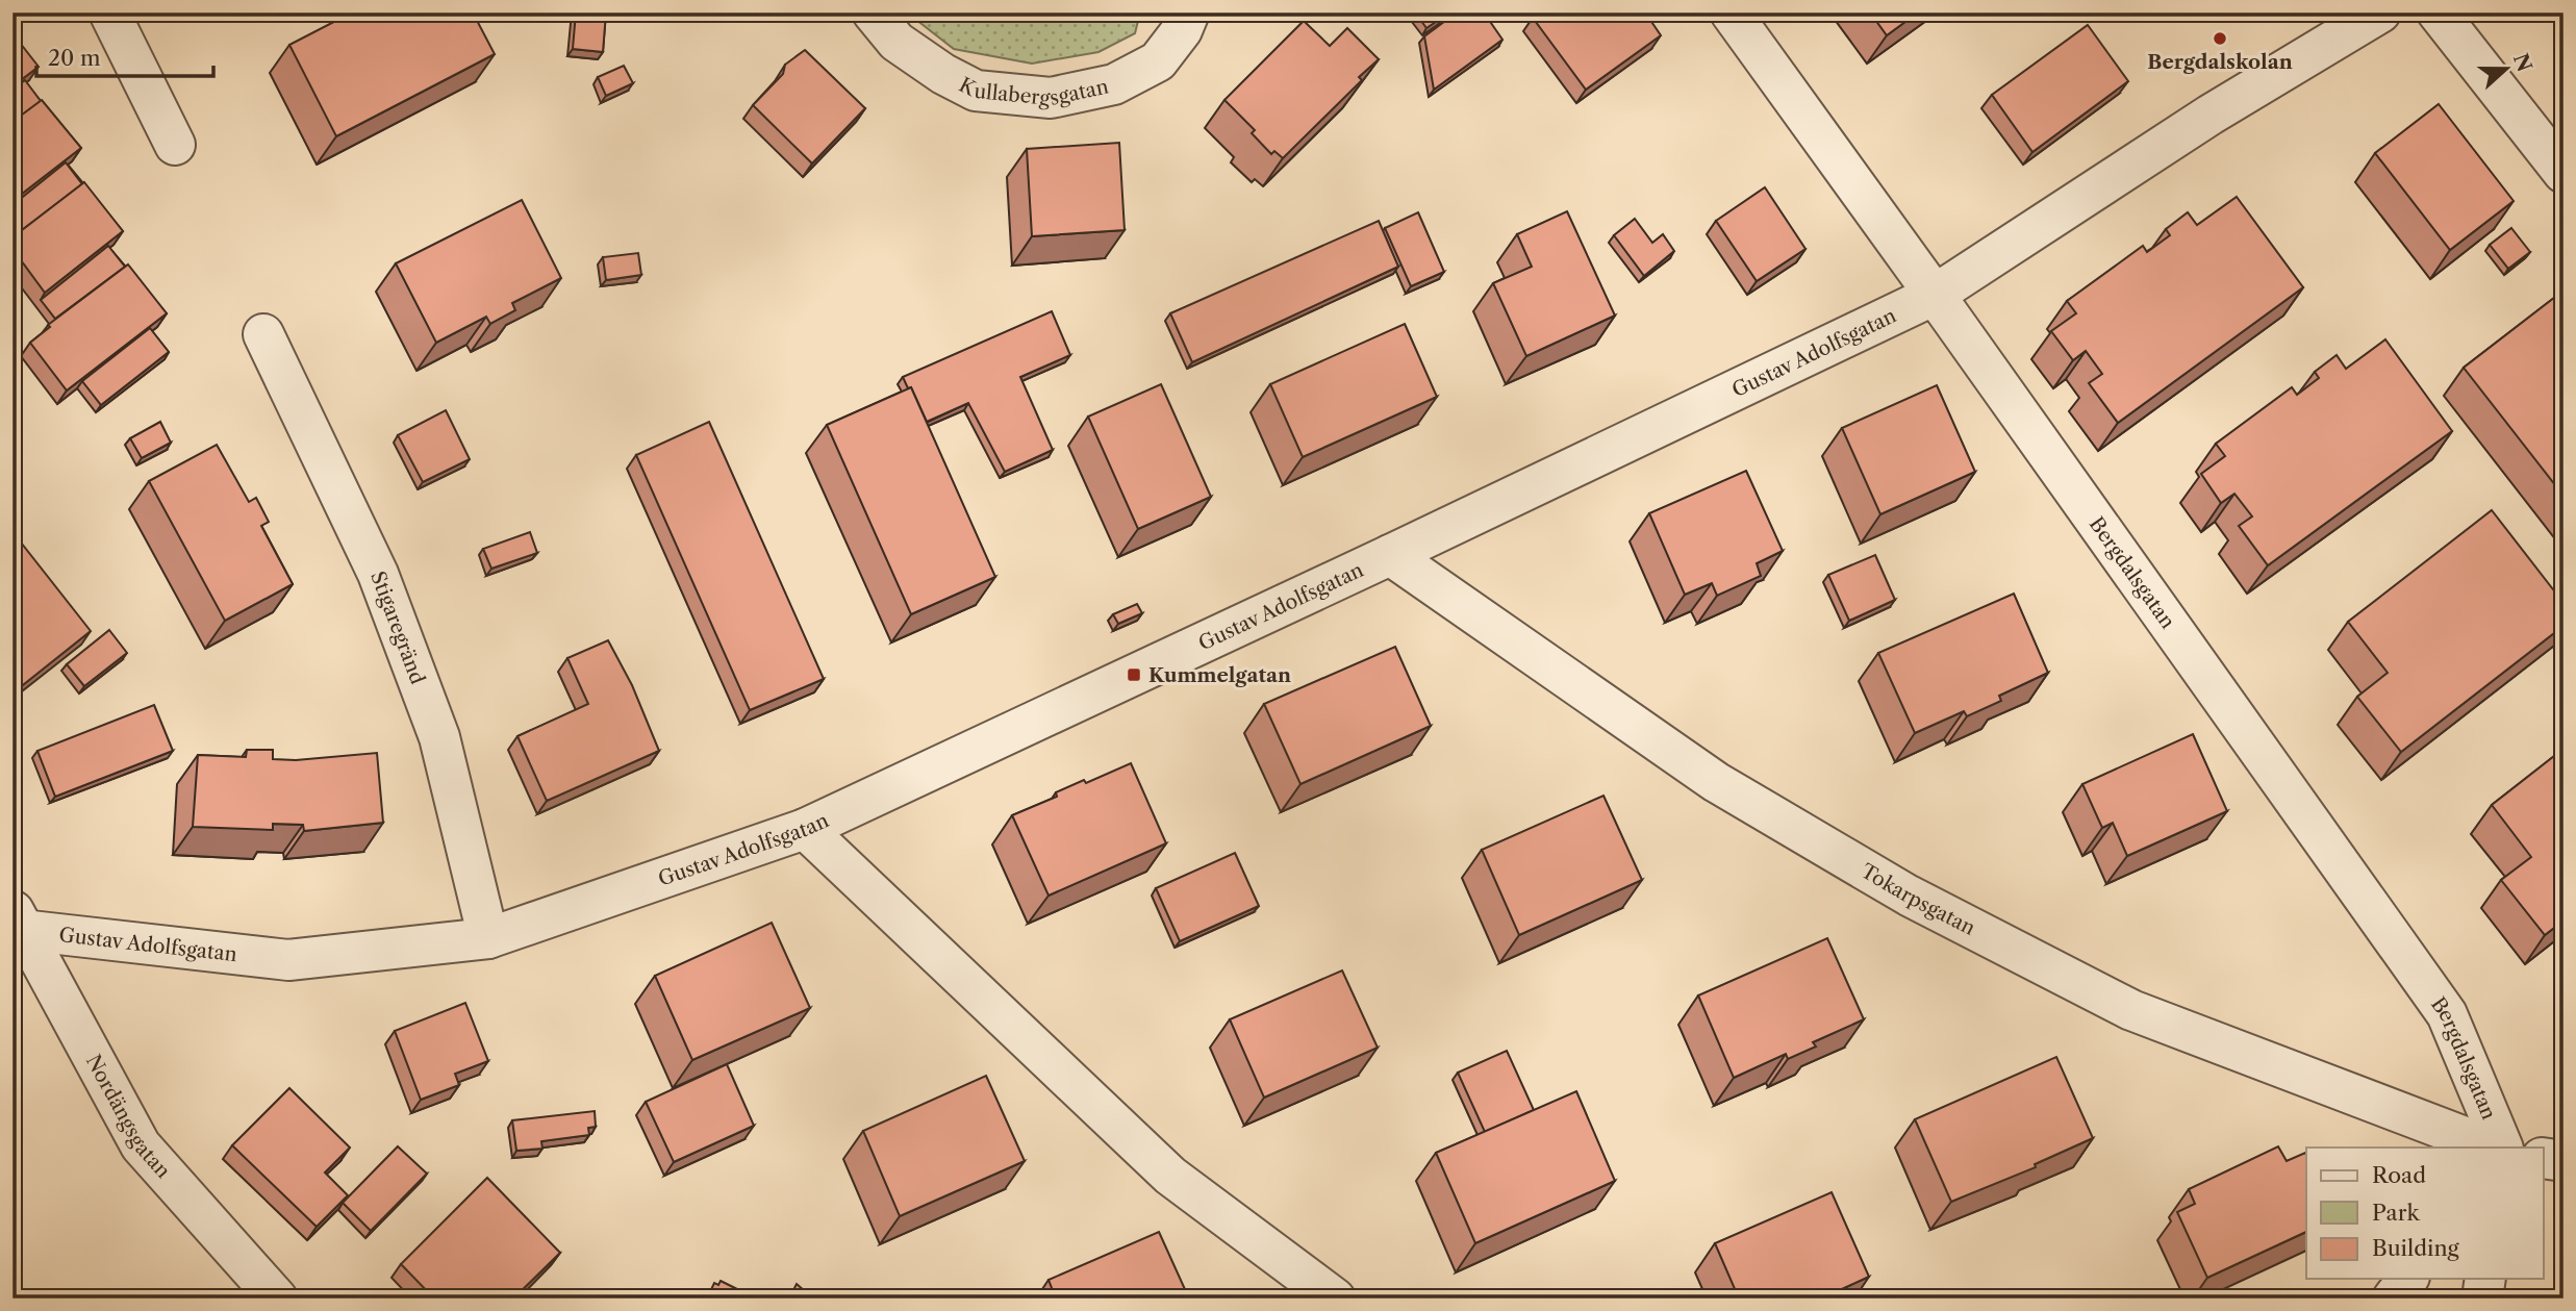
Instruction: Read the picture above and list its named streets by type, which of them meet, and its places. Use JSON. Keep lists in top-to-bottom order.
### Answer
{
  "streets": {
    "street": [
      "Kullabergsgatan",
      "Gustav Adolfsgatan",
      "Bergdalsgatan",
      "Stigaregränd",
      "Tokarpsgatan",
      "Nordängsgatan"
    ]
  },
  "crossings": [
    ["Gustav Adolfsgatan", "Bergdalsgatan"],
    ["Gustav Adolfsgatan", "Stigaregränd"],
    ["Gustav Adolfsgatan", "Tokarpsgatan"],
    ["Gustav Adolfsgatan", "Nordängsgatan"]
  ],
  "places": {
    "other": ["Bergdalskolan"],
    "transit": ["Kummelgatan"]
  },
  "legend": ["Road", "Park", "Building"],
  "scale_bar": "20 m",
  "north": "right"
}
